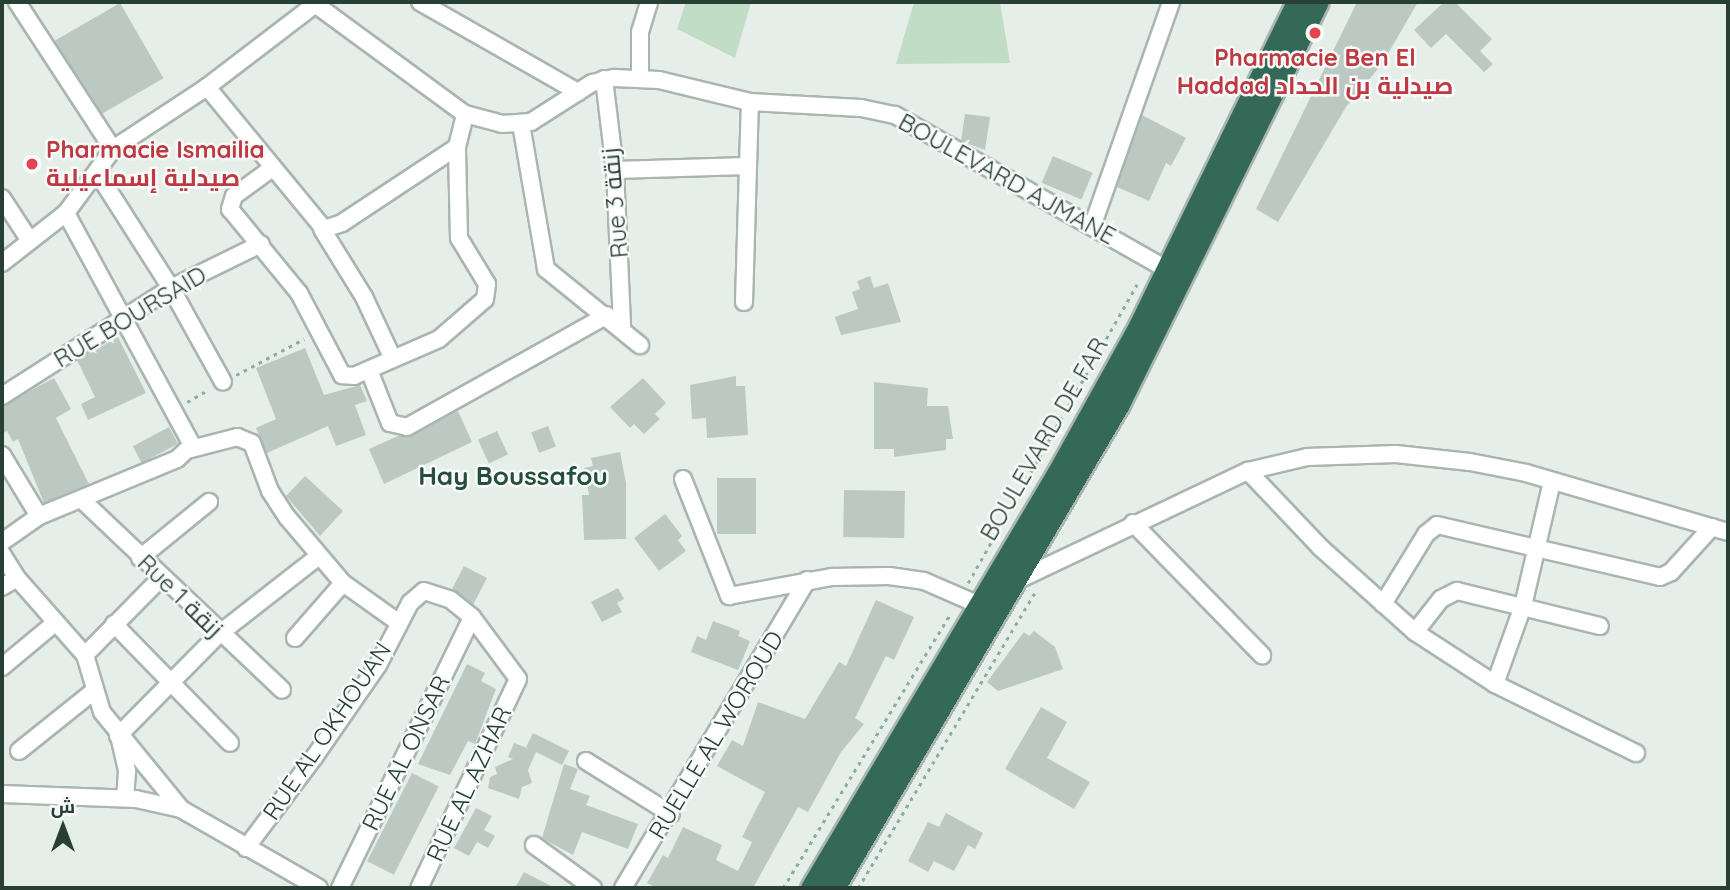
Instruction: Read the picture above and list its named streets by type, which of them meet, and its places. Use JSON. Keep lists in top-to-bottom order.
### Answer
{
  "streets": {
    "highway": ["BOULEVARD DE FAR"],
    "street": [
      "BOULEVARD AJMANE",
      "Rue 3 زنقة",
      "RUE BOURSAID",
      "Rue 1 زنقة",
      "RUE AL OKHOUAN",
      "RUELLE AL WOROUD",
      "RUE AL ONSAR",
      "RUE AL AZHAR"
    ]
  },
  "crossings": [
    ["BOULEVARD AJMANE", "Rue 3 زنقة"],
    ["BOULEVARD AJMANE", "BOULEVARD DE FAR"],
    ["RUE AL OKHOUAN", "RUE AL ONSAR"],
    ["RUE AL OKHOUAN", "RUE AL AZHAR"],
    ["RUE AL ONSAR", "RUE AL AZHAR"]
  ],
  "districts": ["Hay Boussafou"],
  "places": ["Pharmacie Ben El Haddad صيدلية بن الحداد", "Pharmacie Ismailia صيدلية إسماعيلية"],
  "north": "top"
}
